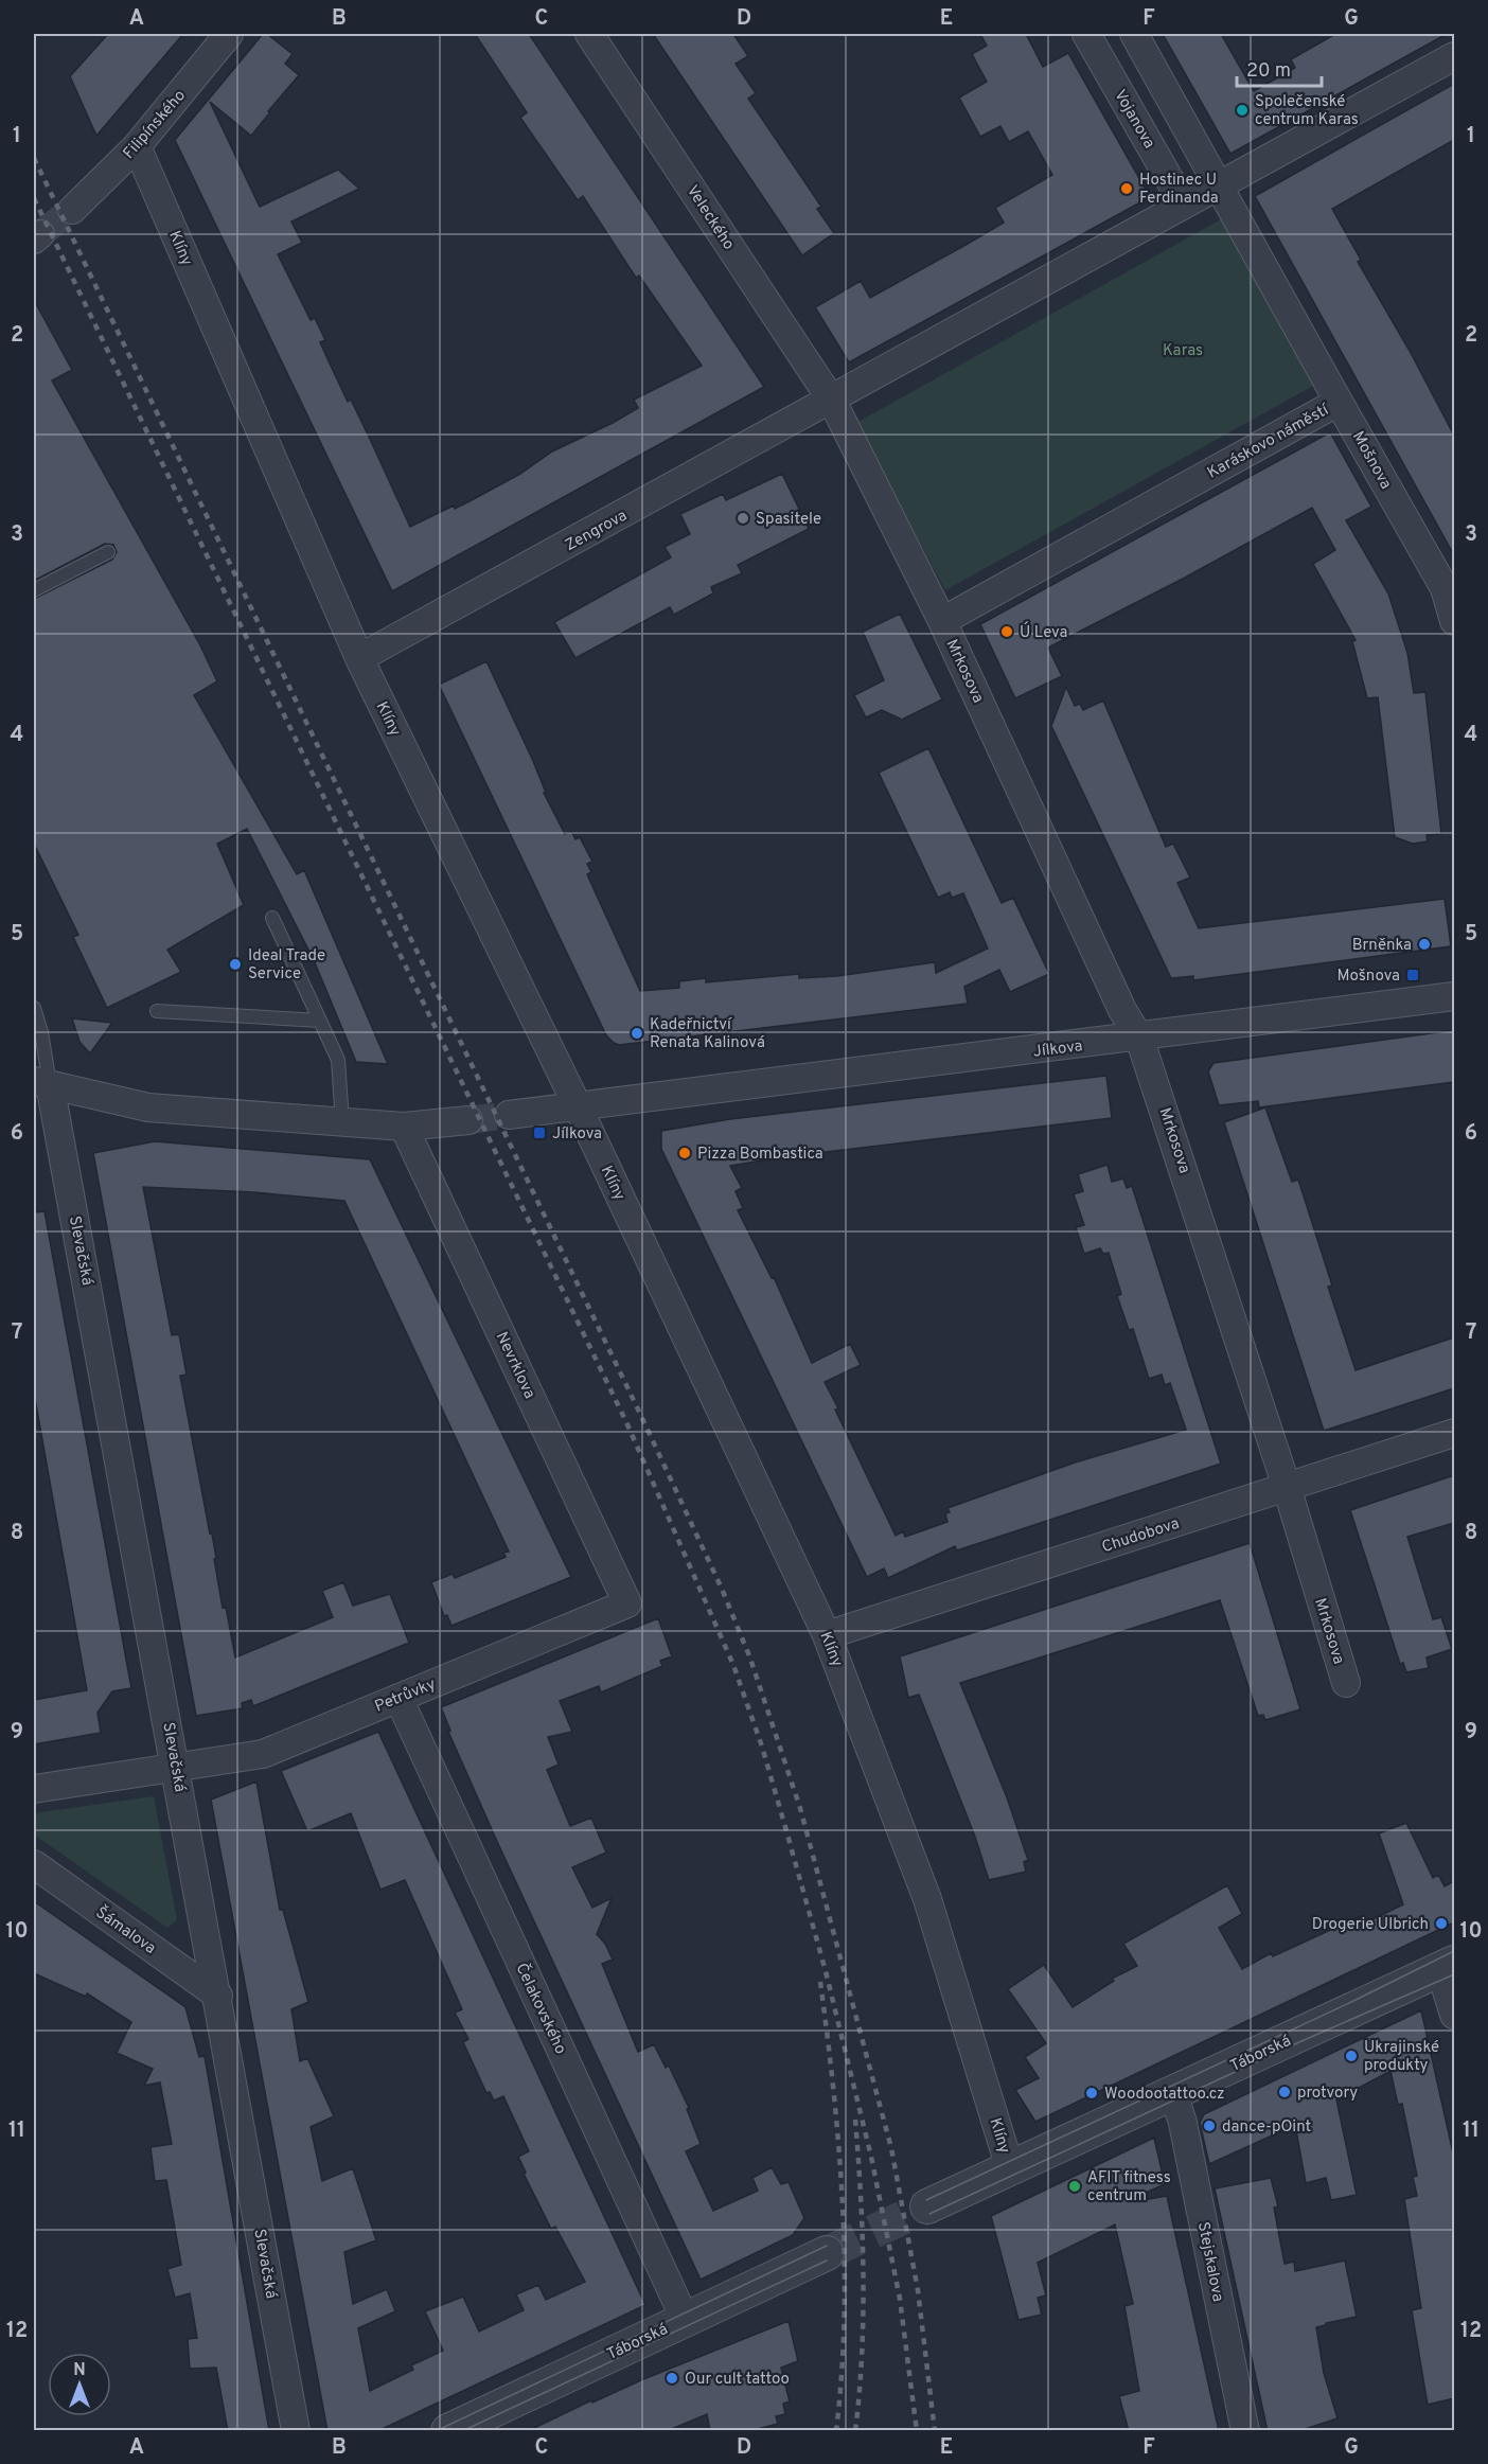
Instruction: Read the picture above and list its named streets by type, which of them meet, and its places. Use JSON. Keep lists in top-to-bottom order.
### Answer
{
  "streets": {
    "street": [
      "Vojanova",
      "Filipínského",
      "Veleckého",
      "Klíny",
      "Karáskovo náměstí",
      "Mošnova",
      "Zengrova",
      "Mrkosova",
      "Jílkova",
      "Slevačská",
      "Nevrklova",
      "Chudobova",
      "Petrůvky",
      "Šámalova",
      "Čelakovského",
      "Táborská",
      "Stejskalova"
    ]
  },
  "crossings": [
    ["Filipínského", "Klíny"],
    ["Veleckého", "Zengrova"],
    ["Klíny", "Zengrova"],
    ["Klíny", "Jílkova"],
    ["Klíny", "Chudobova"],
    ["Klíny", "Táborská"],
    ["Karáskovo náměstí", "Mošnova"],
    ["Karáskovo náměstí", "Mrkosova"],
    ["Mrkosova", "Jílkova"],
    ["Mrkosova", "Chudobova"],
    ["Slevačská", "Petrůvky"],
    ["Slevačská", "Šámalova"],
    ["Nevrklova", "Petrůvky"],
    ["Petrůvky", "Čelakovského"],
    ["Čelakovského", "Táborská"],
    ["Táborská", "Stejskalova"]
  ],
  "parks": ["Karas"],
  "places": {
    "other": [
      "Společenské centrum Karas",
      "Hostinec U Ferdinanda",
      "Spasitele",
      "Ú Leva",
      "Brněnka",
      "Ideal Trade Service",
      "Kadeřnictví Renata Kalinová",
      "Pizza Bombastica",
      "Drogerie Ulbrich",
      "Ukrajinské produkty",
      "protvory",
      "Woodootattoo.cz",
      "dance-pOint",
      "AFIT fitness centrum",
      "Our cult tattoo"
    ],
    "transit": ["Mošnova", "Jílkova"]
  },
  "scale_bar": "20 m",
  "north": "top",
  "grid": {
    "columns": [
      "A",
      "B",
      "C",
      "D",
      "E",
      "F",
      "G"
    ],
    "rows": [
      "1",
      "2",
      "3",
      "4",
      "5",
      "6",
      "7",
      "8",
      "9",
      "10",
      "11",
      "12"
    ]
  }
}
